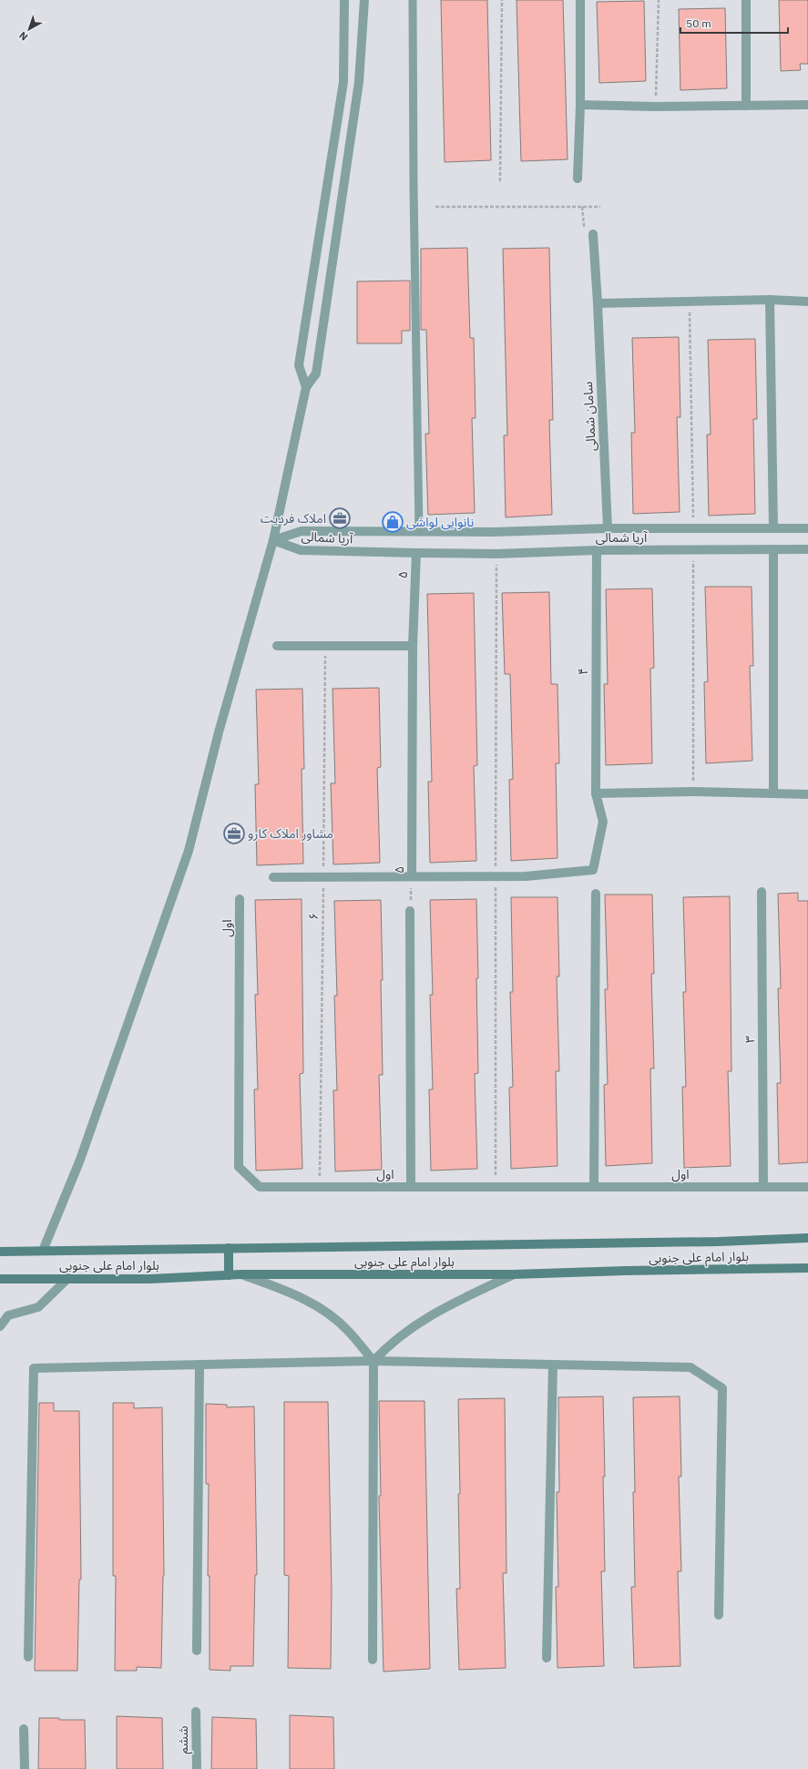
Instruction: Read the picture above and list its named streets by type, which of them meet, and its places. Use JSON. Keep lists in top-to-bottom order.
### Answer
{
  "streets": {
    "main road": ["بلوار امام علی جنوبی"],
    "street": [
      "سامان شمالی",
      "آریا شمالی",
      "۵",
      "۴",
      "اول",
      "۳",
      "ششم"
    ],
    "path": ["۶"]
  },
  "crossings": [
    ["سامان شمالی", "آریا شمالی"],
    ["آریا شمالی", "۵"],
    ["آریا شمالی", "۴"],
    ["۵", "۴"],
    ["۶", "اول"],
    ["اول", "۳"]
  ],
  "places": {
    "office": ["املاک فردیت", "مشاور املاک کارو"],
    "shop": ["نانوایی لواشی"]
  },
  "scale_bar": "50 m",
  "north": "bottom left"
}
